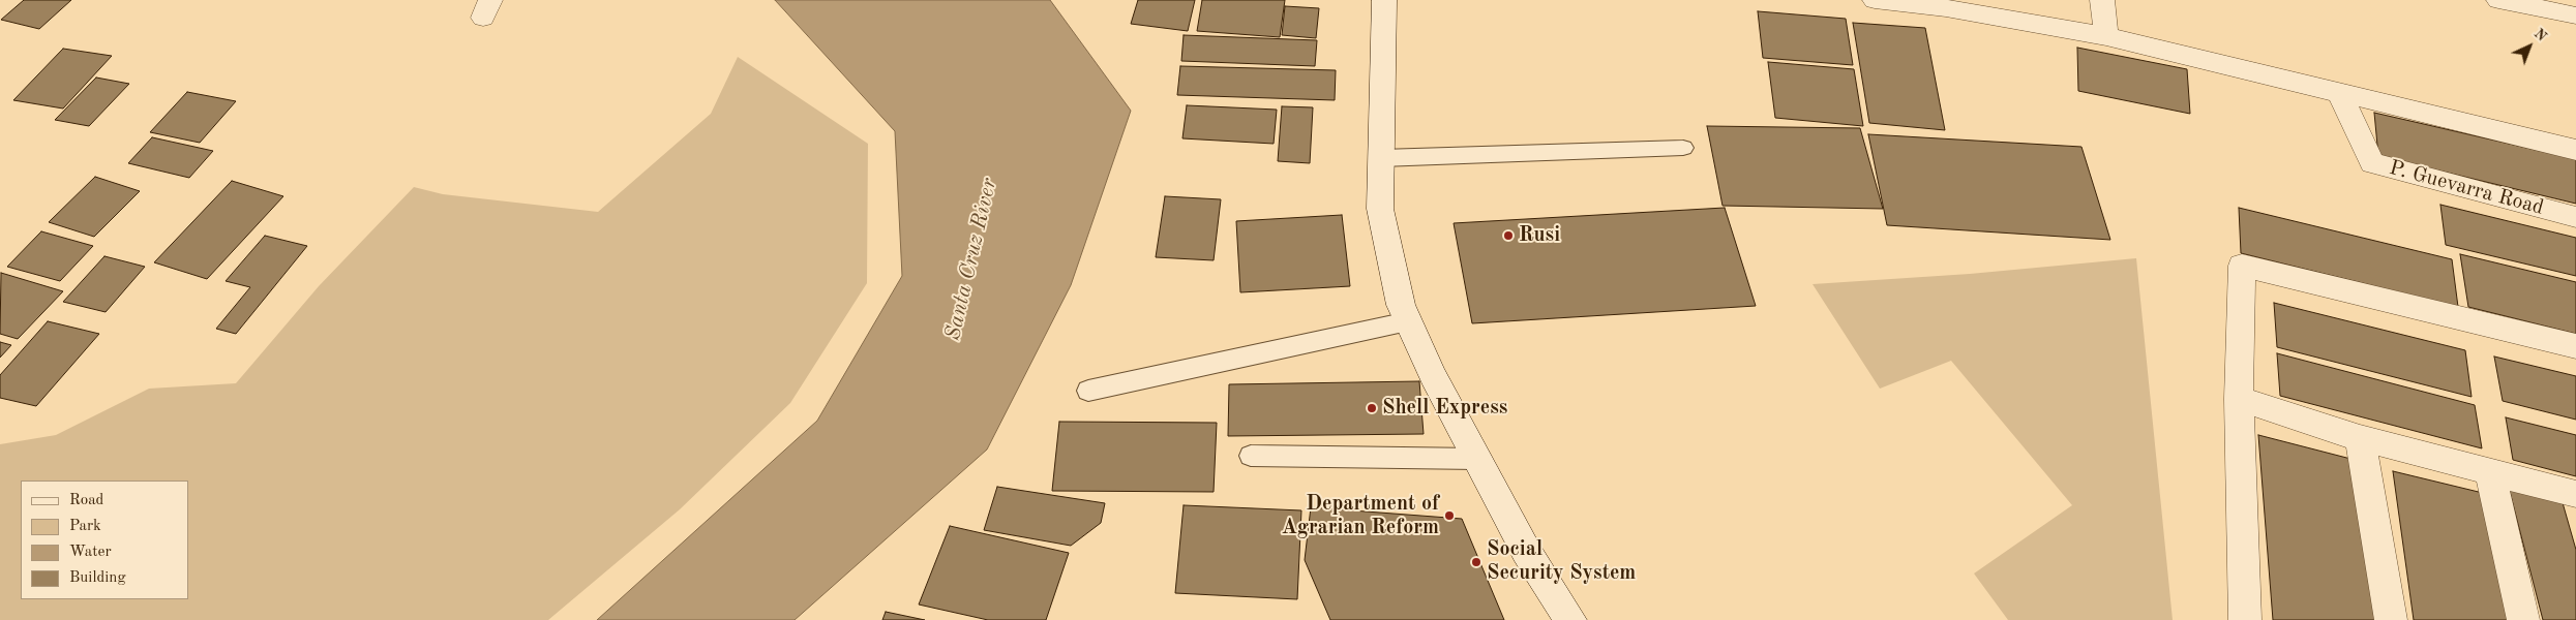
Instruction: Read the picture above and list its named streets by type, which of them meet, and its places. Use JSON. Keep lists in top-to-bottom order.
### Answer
{
  "streets": {
    "street": ["P. Guevarra Road"]
  },
  "water": ["Santa Cruz River"],
  "places": [
    "Rusi",
    "Shell Express",
    "Department of Agrarian Reform",
    "Social Security System"
  ],
  "legend": [
    "Road",
    "Park",
    "Water",
    "Building"
  ],
  "north": "top right"
}
